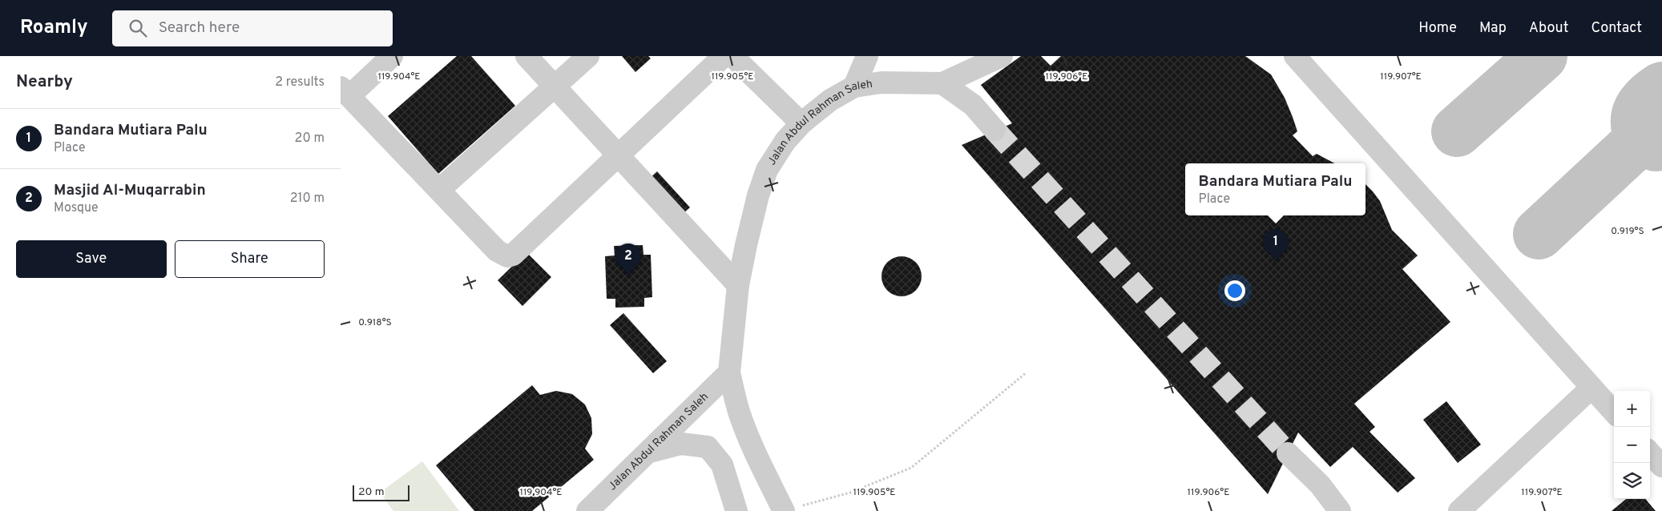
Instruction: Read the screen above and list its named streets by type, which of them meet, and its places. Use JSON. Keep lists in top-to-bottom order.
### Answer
{
  "streets": {
    "street": ["Jalan Abdul Rahman Saleh"]
  },
  "scale_bar": "20 m",
  "page": {
    "header": "Roamly",
    "search": "Search here",
    "nav": [
      "Home",
      "Map",
      "About",
      "Contact"
    ],
    "heading": ["Nearby", "2 results"],
    "list": [
      {
        "mark": "1",
        "name": "Bandara Mutiara Palu",
        "note": "Place",
        "value": "20 m"
      },
      {
        "mark": "2",
        "name": "Masjid Al-Muqarrabin",
        "note": "Mosque",
        "value": "210 m"
      }
    ],
    "popup": ["Bandara Mutiara Palu", "Place"],
    "buttons": ["Save", "Share"],
    "pins": ["1", "2"],
    "map_buttons": ["+", "−"],
    "scale": "20 m"
  },
  "coordinates": [
    "119.904°E",
    "119.905°E",
    "119.906°E",
    "119.907°E",
    "0.919°S",
    "0.918°S"
  ]
}
